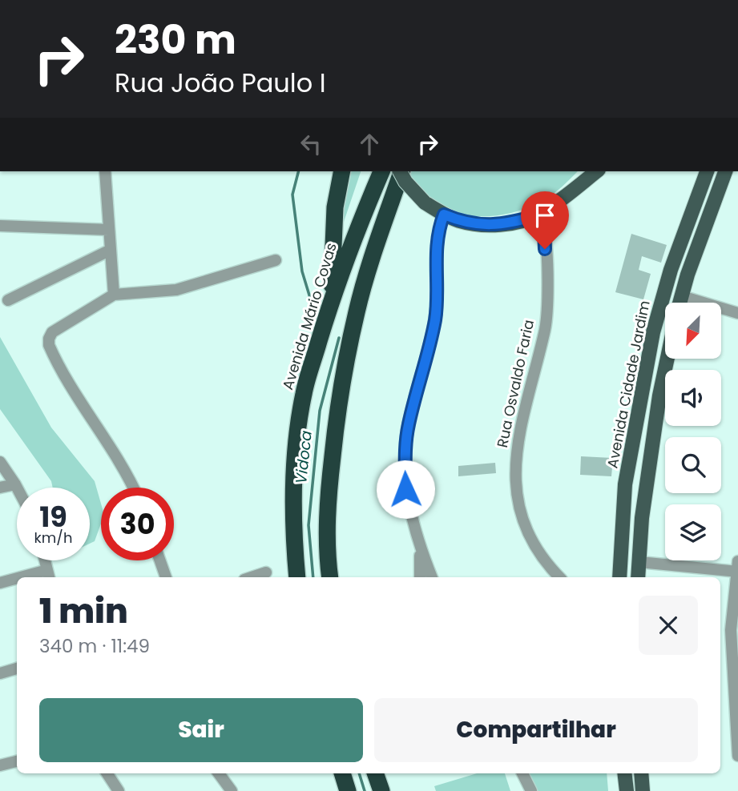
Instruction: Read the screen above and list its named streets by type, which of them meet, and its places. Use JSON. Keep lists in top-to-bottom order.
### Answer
{
  "streets": {
    "highway": ["Avenida Mário Covas"],
    "main road": ["Avenida Cidade Jardim"],
    "street": ["Rua Osvaldo Faria"]
  },
  "water": ["Vidoca"],
  "north": "bottom left",
  "page": {
    "turn": ["230 m", "Rua João Paulo I"],
    "speed": "19 km/h",
    "limit": "30",
    "heading": ["1 min", "340 m · 11:49"],
    "buttons": ["Sair", "Compartilhar"]
  }
}
